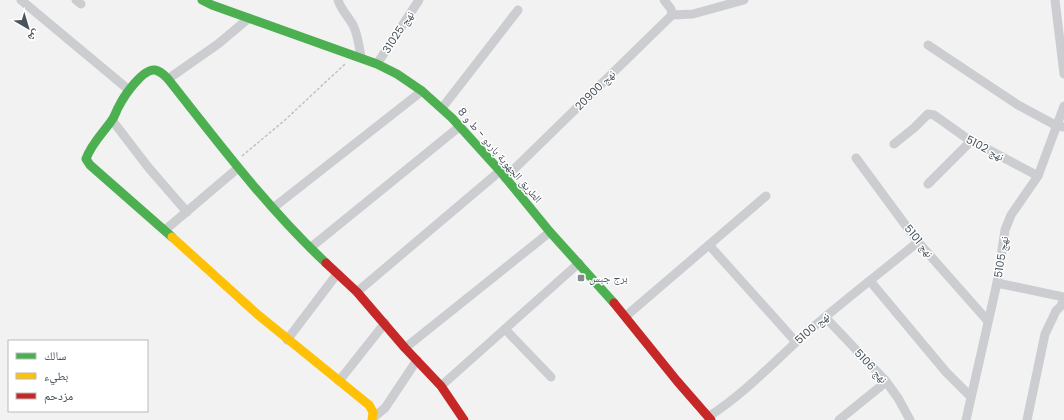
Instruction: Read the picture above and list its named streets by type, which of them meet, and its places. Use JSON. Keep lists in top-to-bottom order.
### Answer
{
  "streets": {
    "street": [
      "نهج 31025",
      "نهج 20900",
      "نهج 5102",
      "الطريق الجهوية باردو - ط و 8",
      "نهج 5101",
      "نهج 5105",
      "نهج 5100",
      "نهج 5106"
    ]
  },
  "crossings": [
    ["نهج 31025", "الطريق الجهوية باردو - ط و 8"],
    ["نهج 20900", "الطريق الجهوية باردو - ط و 8"],
    ["نهج 5102", "نهج 5105"],
    ["الطريق الجهوية باردو - ط و 8", "نهج 5100"],
    ["نهج 5101", "نهج 5105"],
    ["نهج 5101", "نهج 5100"],
    ["نهج 5100", "نهج 5106"]
  ],
  "places": {
    "transit": ["برج جبس"]
  },
  "legend": ["سالك", "بطيء", "مزدحم"],
  "north": "bottom right"
}
